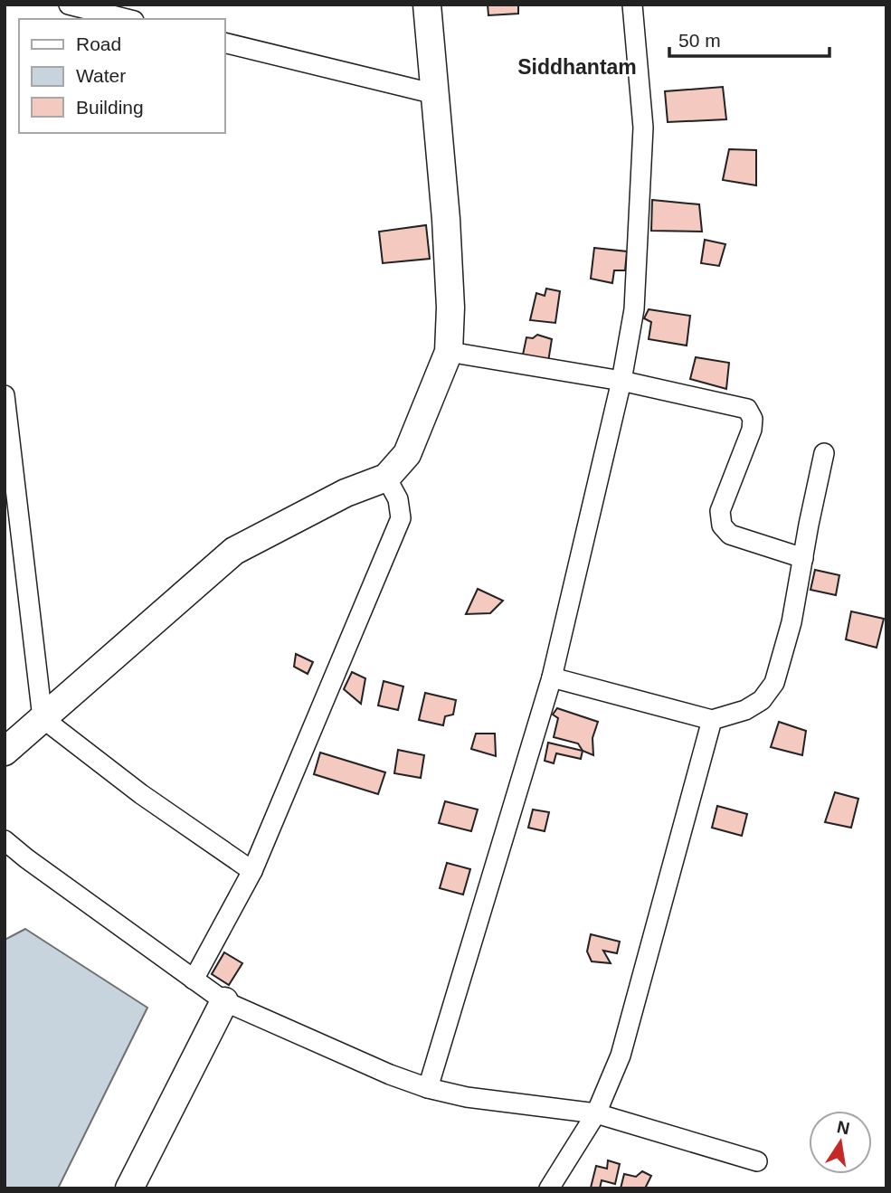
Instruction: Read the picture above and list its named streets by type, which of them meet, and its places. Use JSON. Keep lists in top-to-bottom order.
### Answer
{
  "districts": ["Siddhantam"],
  "legend": ["Road", "Water", "Building"],
  "scale_bar": "50 m",
  "north": "top"
}
